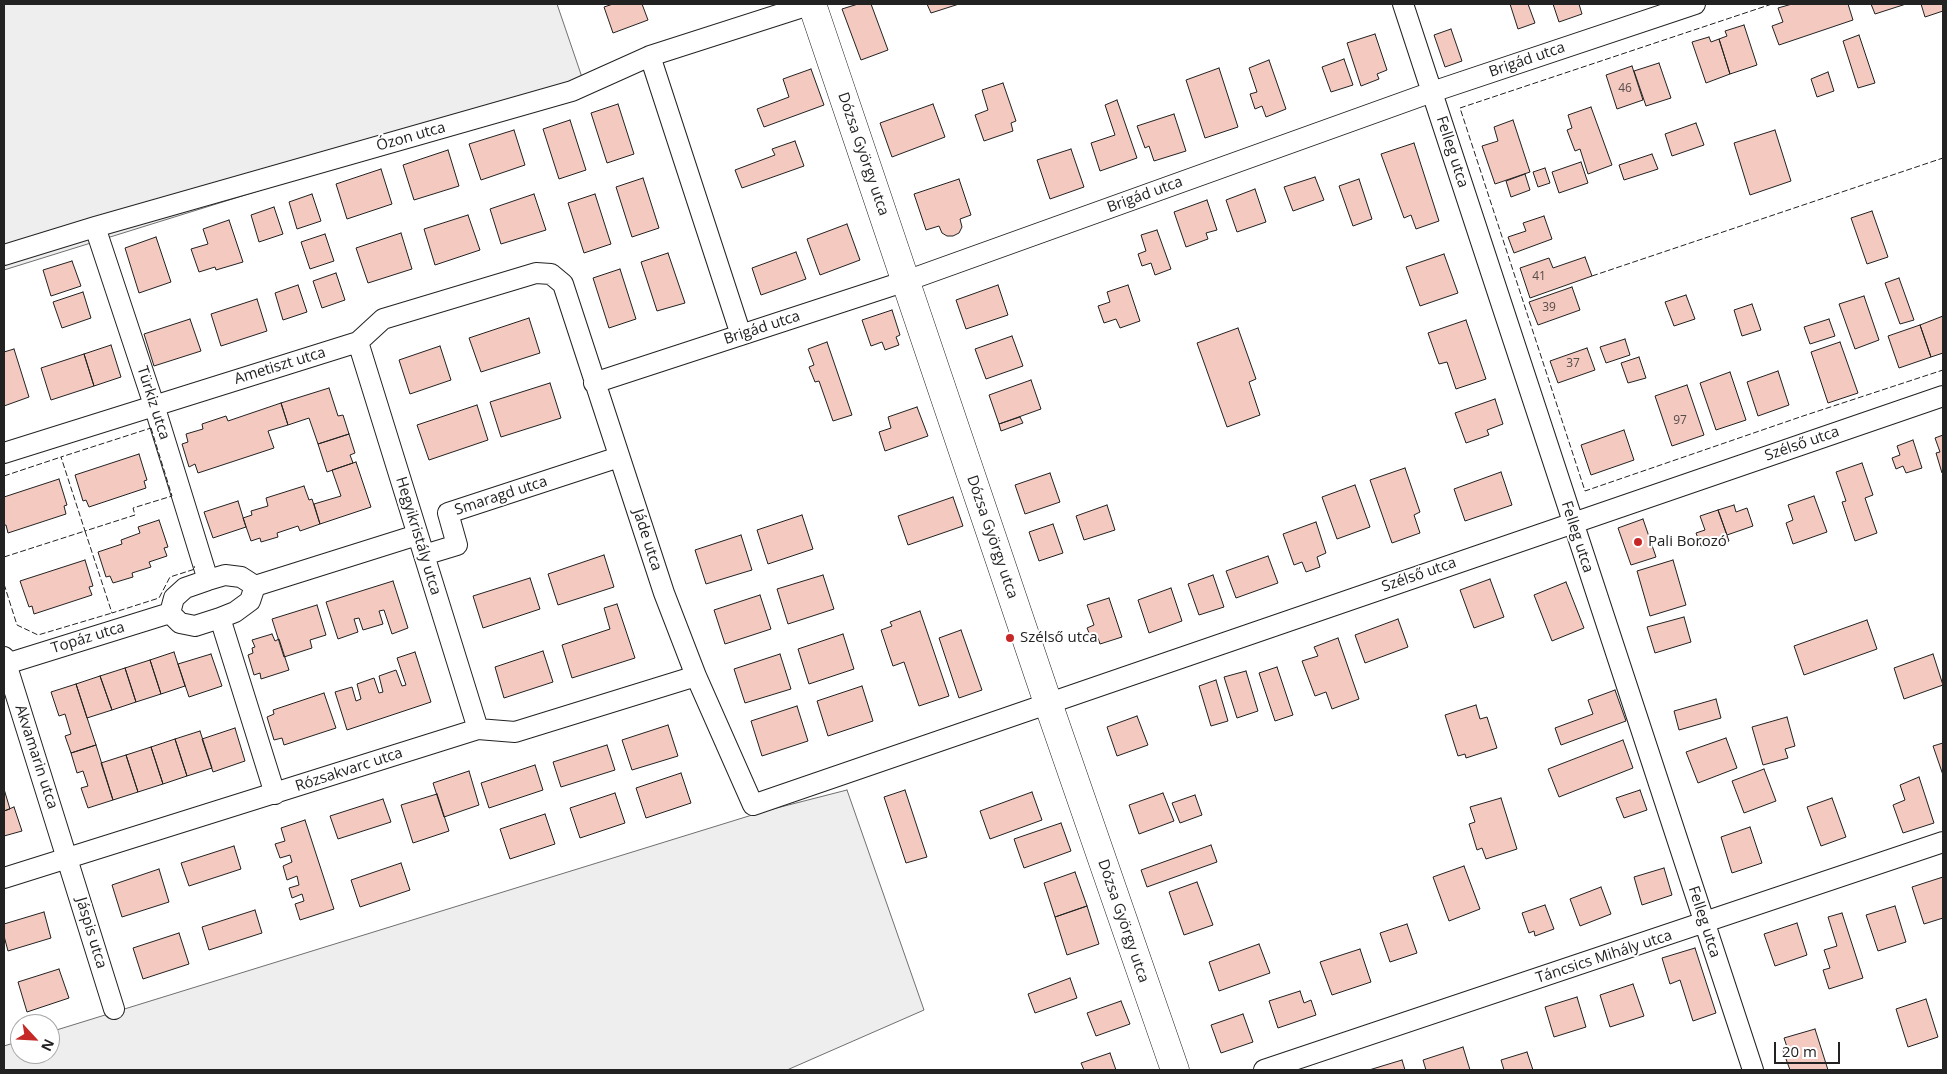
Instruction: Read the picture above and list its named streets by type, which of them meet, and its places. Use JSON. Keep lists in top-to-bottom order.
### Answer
{
  "streets": {
    "street": [
      "Brigád utca",
      "Ózon utca",
      "Felleg utca",
      "Dózsa György utca",
      "Ametiszt utca",
      "Türkiz utca",
      "Szélső utca",
      "Smaragd utca",
      "Hegyikristály utca",
      "Jáde utca",
      "Topáz utca",
      "Akvamarin utca",
      "Rózsakvarc utca",
      "Jáspis utca",
      "Táncsics Mihály utca"
    ]
  },
  "crossings": [
    ["Brigád utca", "Felleg utca"],
    ["Brigád utca", "Dózsa György utca"],
    ["Brigád utca", "Jáde utca"],
    ["Ózon utca", "Dózsa György utca"],
    ["Ózon utca", "Türkiz utca"],
    ["Felleg utca", "Szélső utca"],
    ["Felleg utca", "Táncsics Mihály utca"],
    ["Dózsa György utca", "Szélső utca"],
    ["Ametiszt utca", "Türkiz utca"],
    ["Ametiszt utca", "Hegyikristály utca"],
    ["Ametiszt utca", "Jáde utca"],
    ["Szélső utca", "Jáde utca"],
    ["Smaragd utca", "Hegyikristály utca"],
    ["Smaragd utca", "Jáde utca"],
    ["Hegyikristály utca", "Rózsakvarc utca"],
    ["Jáde utca", "Rózsakvarc utca"],
    ["Topáz utca", "Akvamarin utca"],
    ["Akvamarin utca", "Rózsakvarc utca"],
    ["Akvamarin utca", "Jáspis utca"],
    ["Rózsakvarc utca", "Jáspis utca"]
  ],
  "places": ["Pali Borozó", "Szélső utca"],
  "house_numbers": [
    "46",
    "41",
    "39",
    "37",
    "97"
  ],
  "scale_bar": "20 m",
  "north": "bottom right"
}
